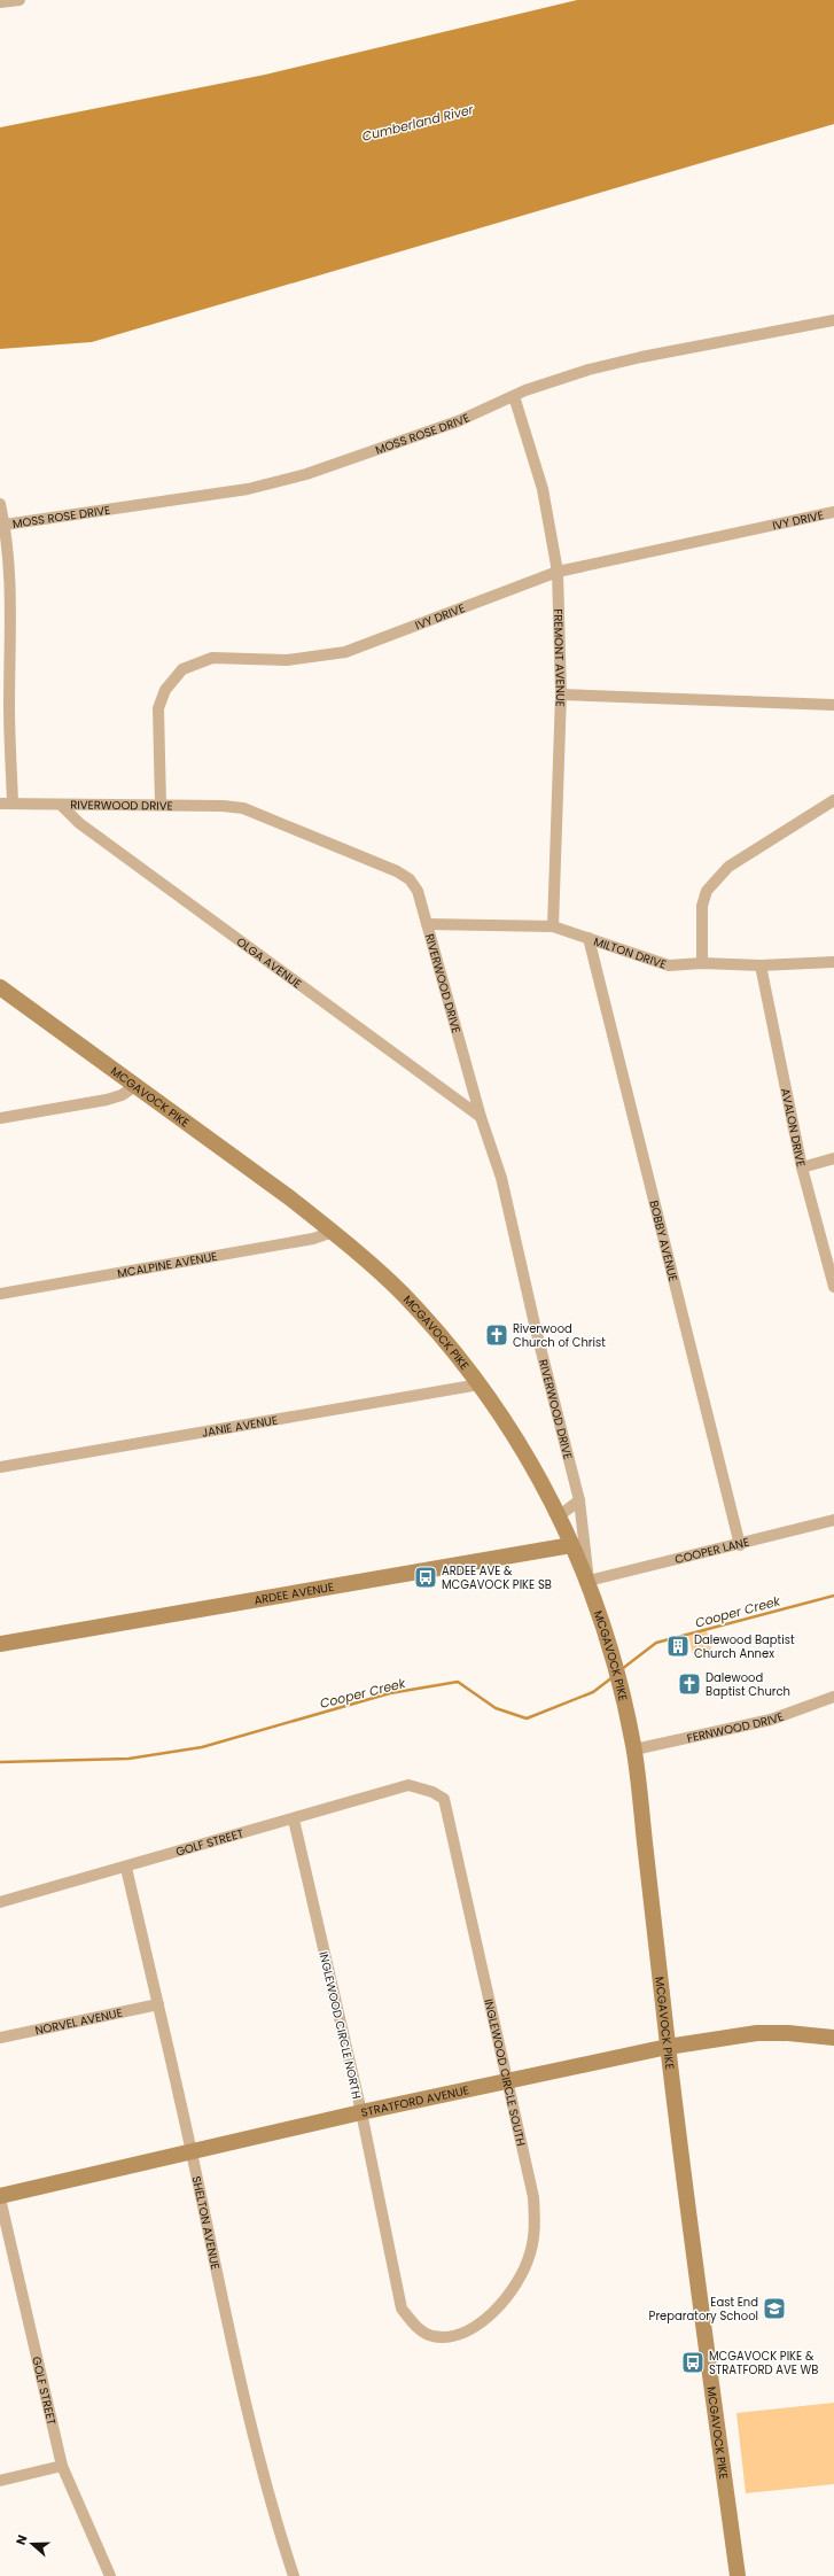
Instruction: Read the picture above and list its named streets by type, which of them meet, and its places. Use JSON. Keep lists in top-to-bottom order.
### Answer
{
  "streets": {
    "street": [
      "MOSS ROSE DRIVE",
      "IVY DRIVE",
      "FREMONT AVENUE",
      "RIVERWOOD DRIVE",
      "MILTON DRIVE",
      "OLGA AVENUE",
      "MCGAVOCK PIKE",
      "AVALON DRIVE",
      "BOBBY AVENUE",
      "MCALPINE AVENUE",
      "JANIE AVENUE",
      "COOPER LANE",
      "ARDEE AVENUE",
      "FERNWOOD DRIVE",
      "GOLF STREET",
      "NORVEL AVENUE",
      "INGLEWOOD CIRCLE NORTH",
      "INGLEWOOD CIRCLE SOUTH",
      "STRATFORD AVENUE",
      "SHELTON AVENUE"
    ]
  },
  "crossings": [
    ["MOSS ROSE DRIVE", "FREMONT AVENUE"],
    ["IVY DRIVE", "FREMONT AVENUE"],
    ["IVY DRIVE", "RIVERWOOD DRIVE"],
    ["FREMONT AVENUE", "MILTON DRIVE"],
    ["RIVERWOOD DRIVE", "MILTON DRIVE"],
    ["RIVERWOOD DRIVE", "OLGA AVENUE"],
    ["RIVERWOOD DRIVE", "MCGAVOCK PIKE"],
    ["RIVERWOOD DRIVE", "COOPER LANE"],
    ["RIVERWOOD DRIVE", "ARDEE AVENUE"],
    ["MILTON DRIVE", "AVALON DRIVE"],
    ["MILTON DRIVE", "BOBBY AVENUE"],
    ["MCGAVOCK PIKE", "MCALPINE AVENUE"],
    ["MCGAVOCK PIKE", "JANIE AVENUE"],
    ["MCGAVOCK PIKE", "COOPER LANE"],
    ["MCGAVOCK PIKE", "ARDEE AVENUE"],
    ["MCGAVOCK PIKE", "FERNWOOD DRIVE"],
    ["MCGAVOCK PIKE", "STRATFORD AVENUE"],
    ["BOBBY AVENUE", "COOPER LANE"],
    ["GOLF STREET", "INGLEWOOD CIRCLE NORTH"],
    ["GOLF STREET", "INGLEWOOD CIRCLE SOUTH"],
    ["GOLF STREET", "STRATFORD AVENUE"],
    ["GOLF STREET", "SHELTON AVENUE"],
    ["NORVEL AVENUE", "SHELTON AVENUE"],
    ["INGLEWOOD CIRCLE NORTH", "INGLEWOOD CIRCLE SOUTH"],
    ["INGLEWOOD CIRCLE NORTH", "STRATFORD AVENUE"],
    ["INGLEWOOD CIRCLE SOUTH", "STRATFORD AVENUE"],
    ["STRATFORD AVENUE", "SHELTON AVENUE"]
  ],
  "water": ["Cumberland River", "Cooper Creek"],
  "places": {
    "church": ["Riverwood Church of Christ", "Dalewood Baptist Church"],
    "bus stop": ["ARDEE AVE & MCGAVOCK PIKE SB", "MCGAVOCK PIKE & STRATFORD AVE WB"],
    "building": ["Dalewood Baptist Church Annex"],
    "school or university": ["East End Preparatory School"]
  },
  "north": "left"
}
